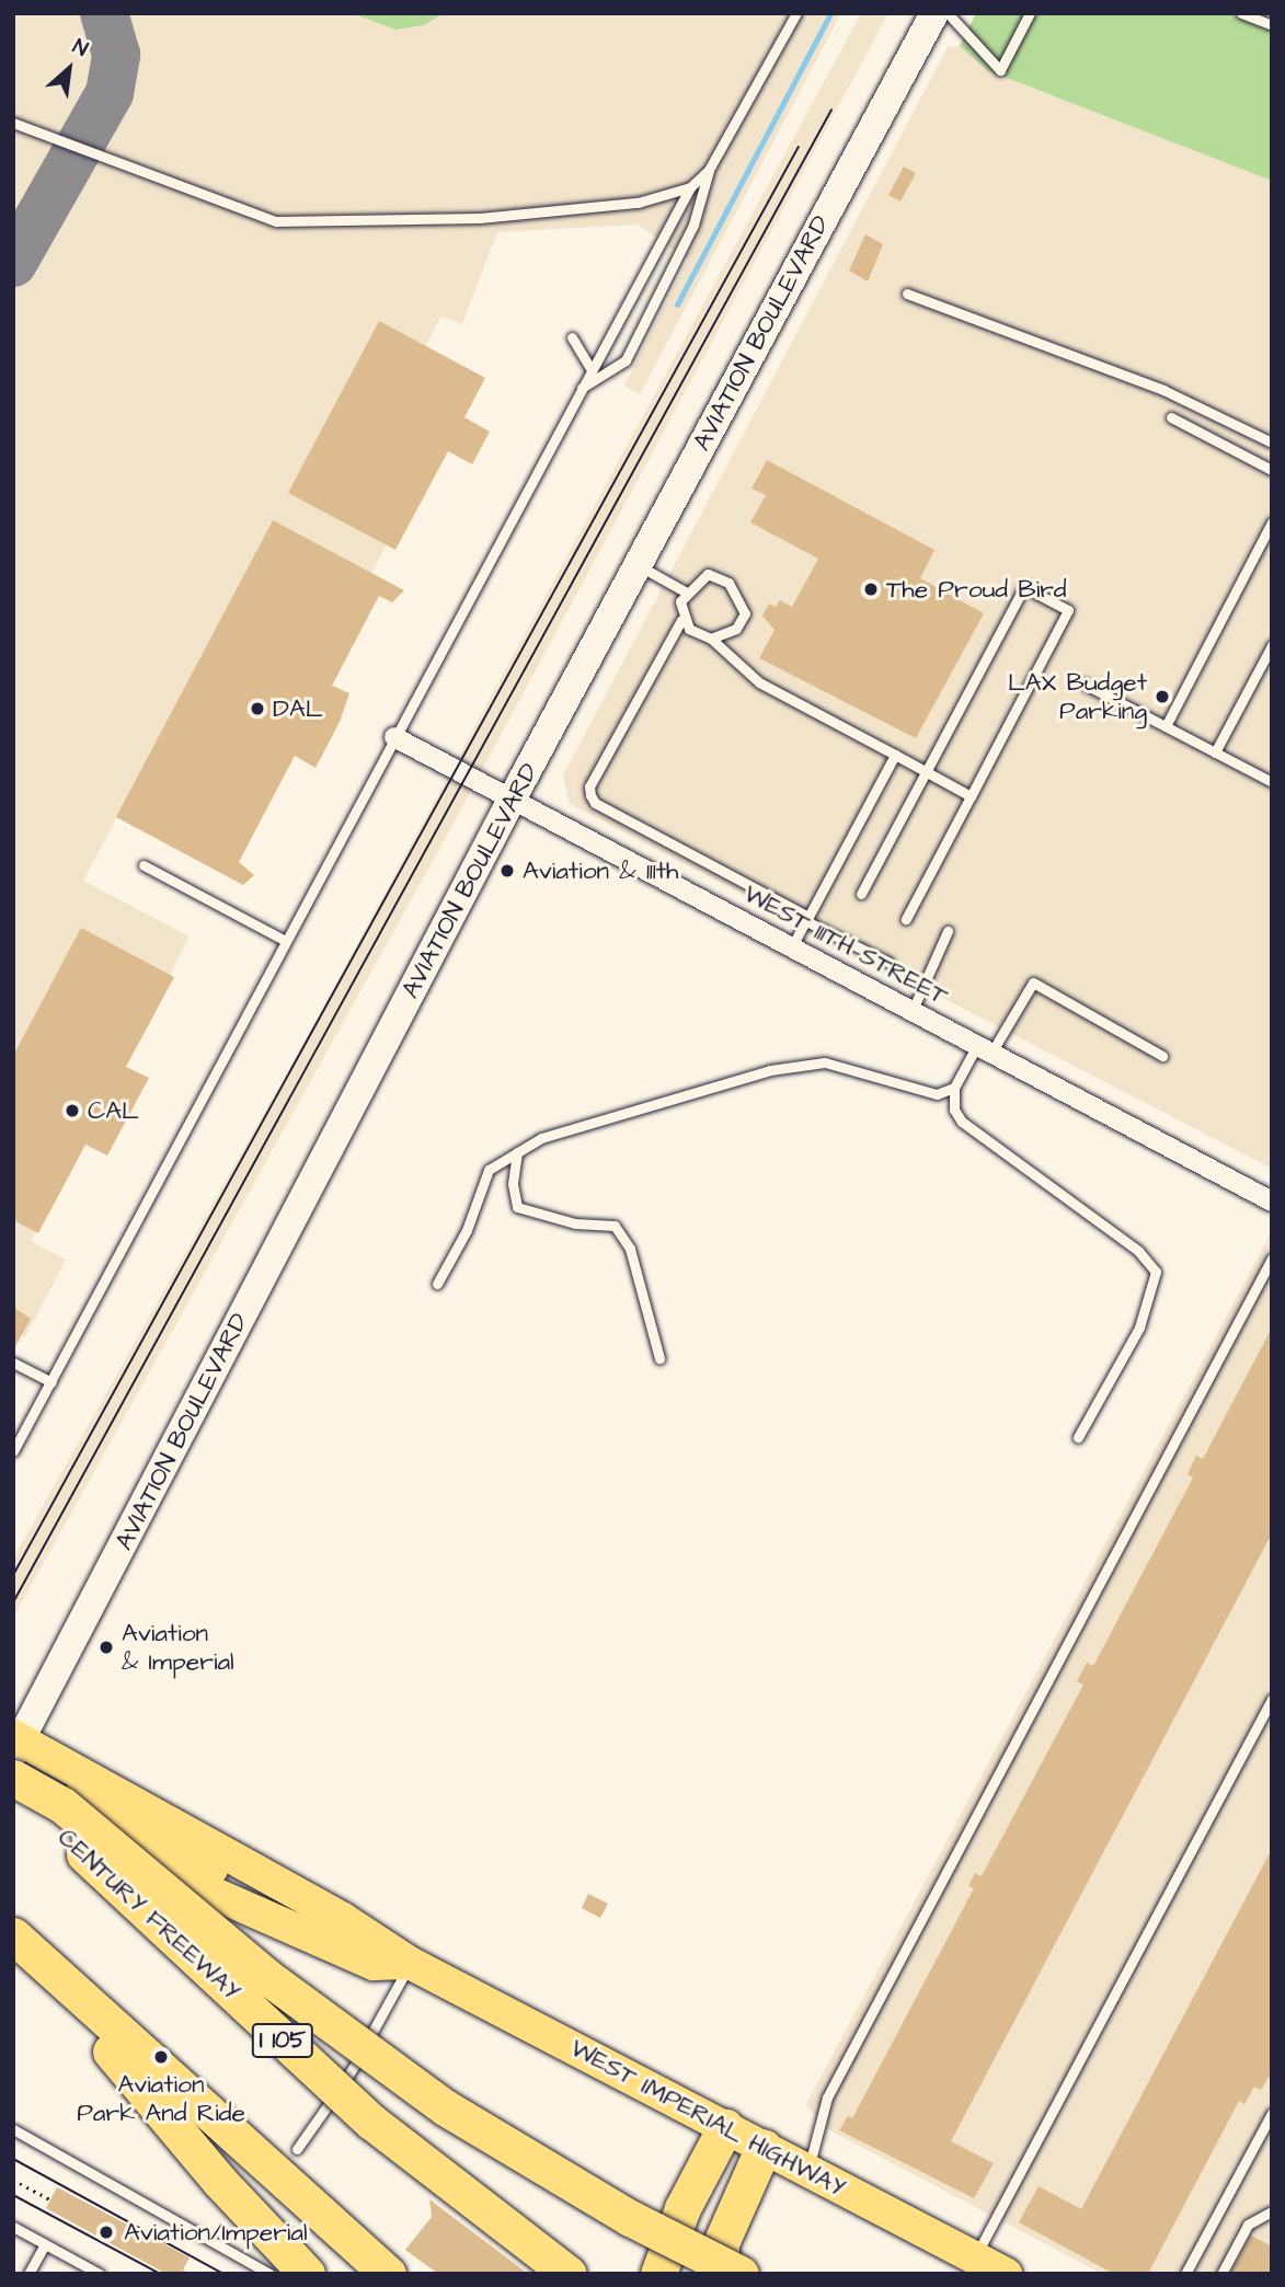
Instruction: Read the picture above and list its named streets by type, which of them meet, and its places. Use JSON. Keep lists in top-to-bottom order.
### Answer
{
  "streets": {
    "highway": ["CENTURY FREEWAY", "I 105"],
    "main road": ["AVIATION BOULEVARD", "WEST IMPERIAL HIGHWAY"],
    "street": ["WEST 111TH STREET"]
  },
  "crossings": [
    ["AVIATION BOULEVARD", "WEST 111TH STREET"],
    ["AVIATION BOULEVARD", "WEST IMPERIAL HIGHWAY"],
    ["CENTURY FREEWAY", "WEST IMPERIAL HIGHWAY"]
  ],
  "places": [
    "The Proud Bird",
    "LAX Budget Parking",
    "DAL",
    "Aviation & 111th",
    "CAL",
    "Aviation & Imperial",
    "Aviation Park And Ride",
    "Aviation/Imperial"
  ],
  "north": "top right"
}
